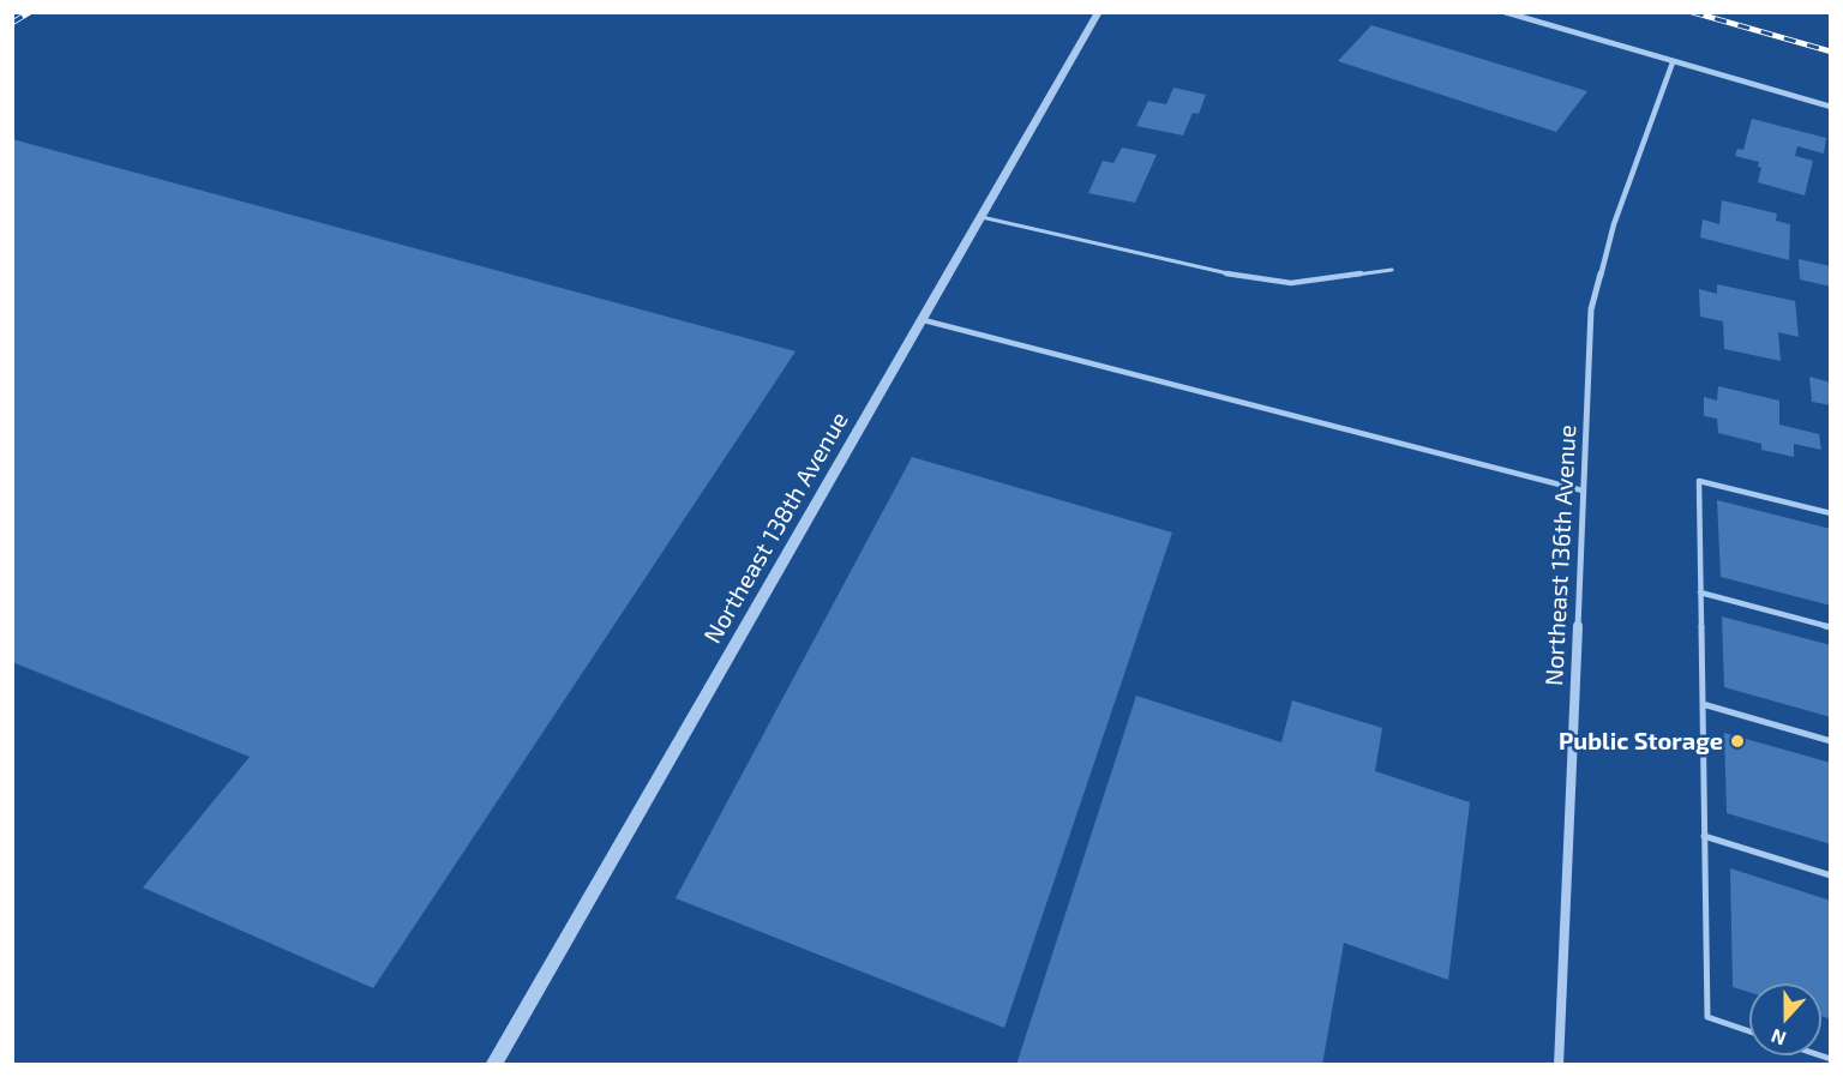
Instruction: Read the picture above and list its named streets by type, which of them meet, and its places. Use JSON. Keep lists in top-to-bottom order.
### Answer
{
  "streets": {
    "street": ["Northeast 138th Avenue", "Northeast 136th Avenue"]
  },
  "places": ["Public Storage"],
  "north": "bottom"
}
